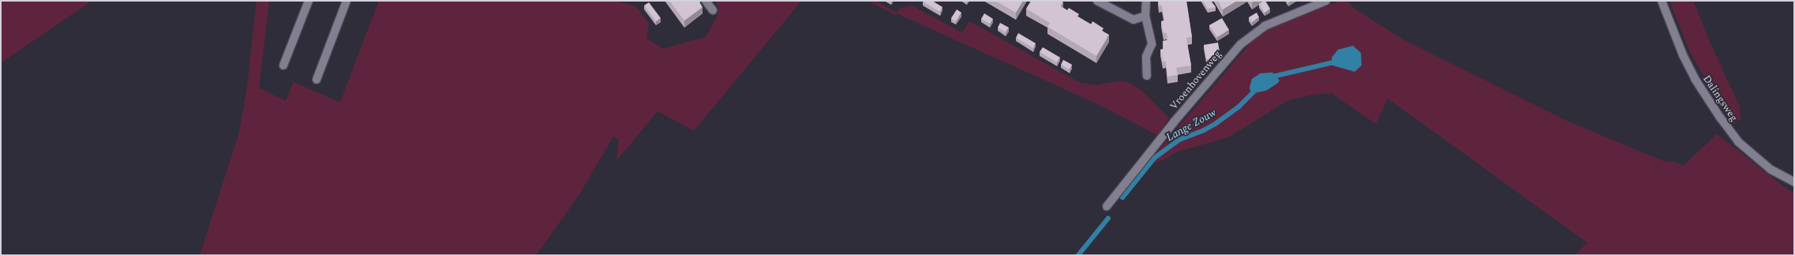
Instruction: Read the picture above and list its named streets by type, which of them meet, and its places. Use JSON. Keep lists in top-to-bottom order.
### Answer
{
  "streets": {
    "street": ["Vroenhovenweg", "Dalingsweg"]
  },
  "water": ["Lange Zouw"]
}
